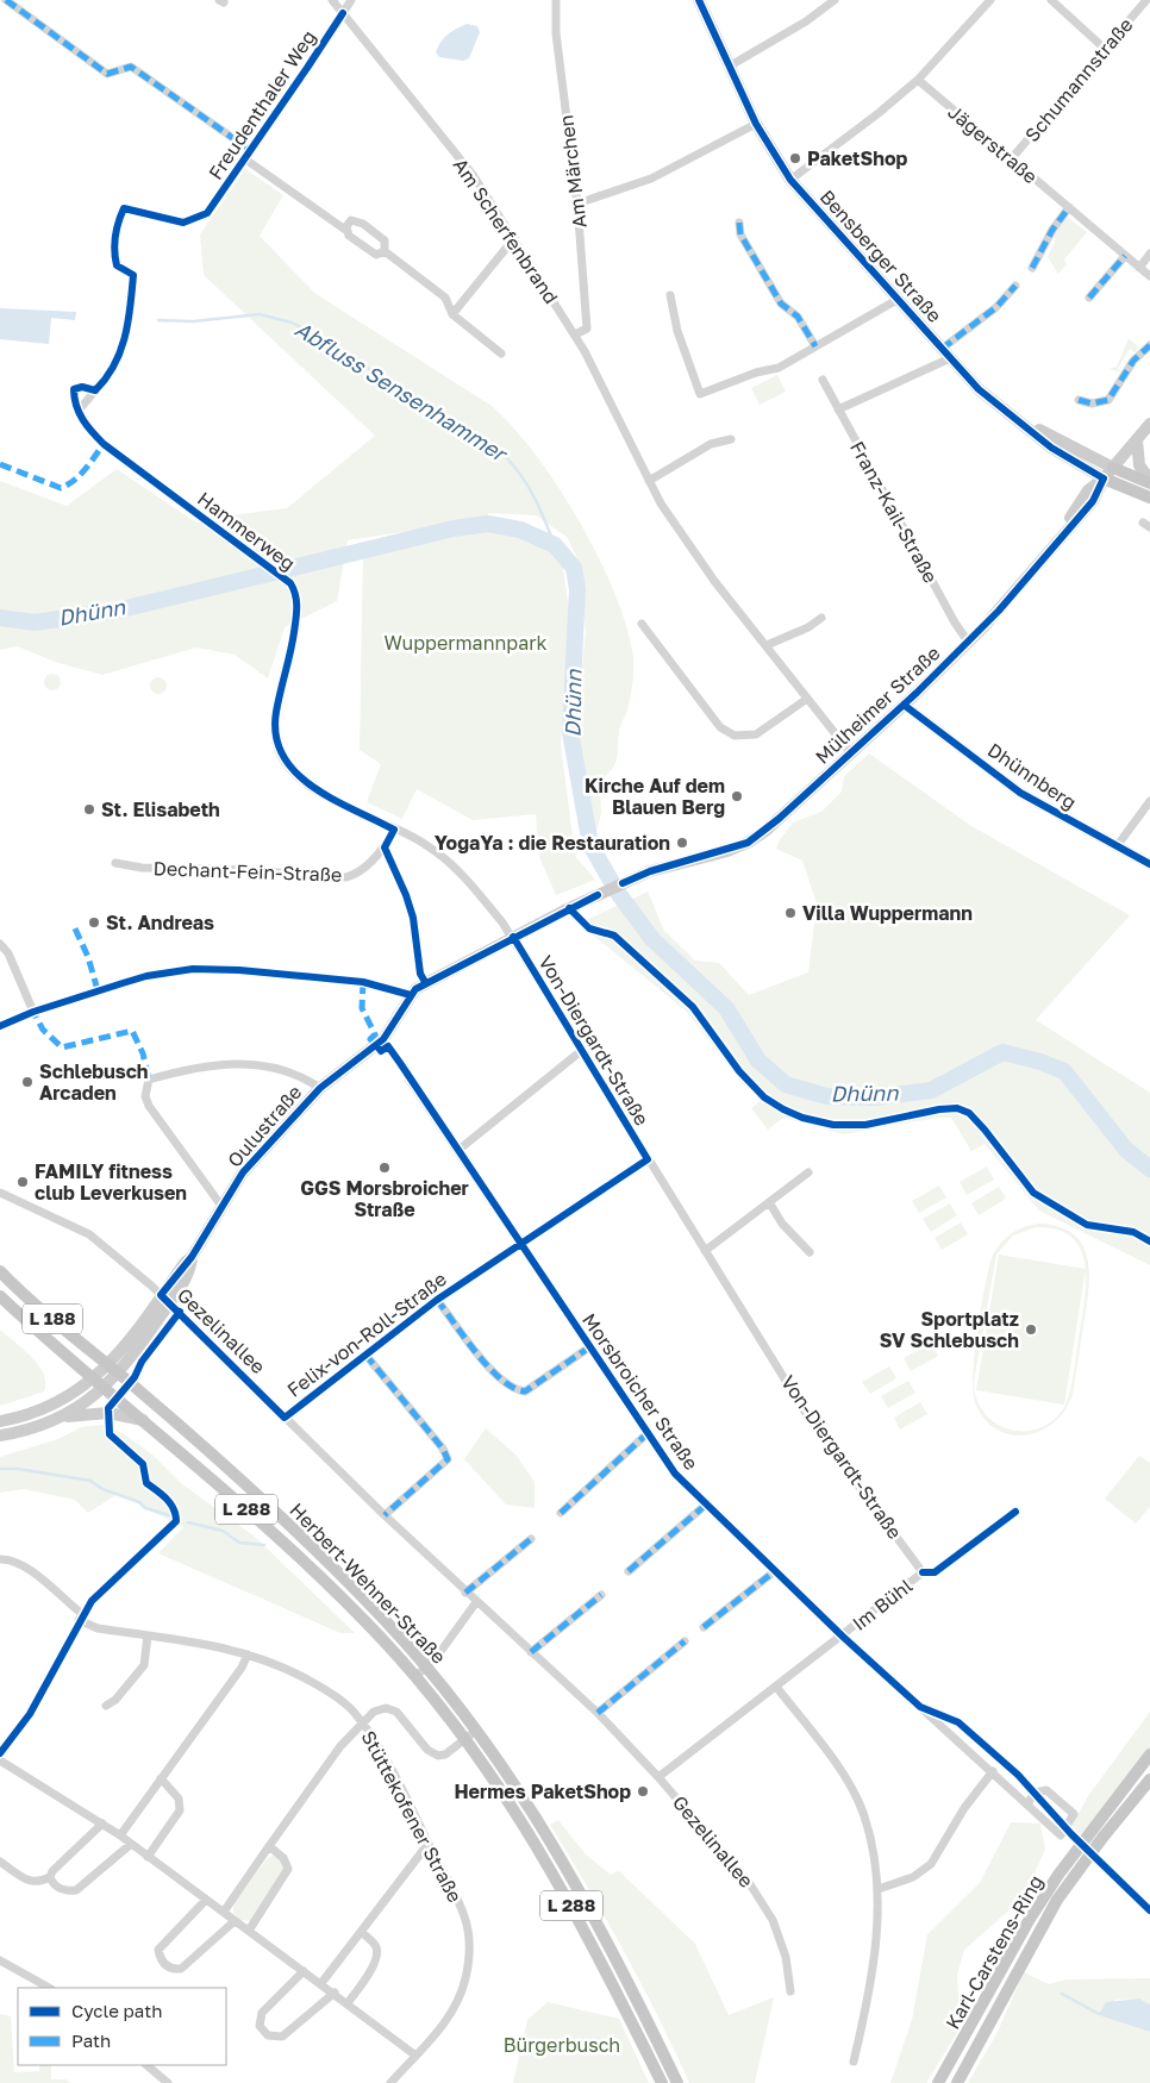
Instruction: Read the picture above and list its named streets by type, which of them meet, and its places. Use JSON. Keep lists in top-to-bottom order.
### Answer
{
  "streets": {
    "main road": [
      "Bensberger Straße",
      "Mülheimer Straße",
      "Oulustraße",
      "L 188",
      "L 288",
      "Herbert-Wehner-Straße",
      "Karl-Carstens-Ring"
    ],
    "street": [
      "Schumannstraße",
      "Freudenthaler Weg",
      "Jägerstraße",
      "Am Märchen",
      "Am Scherfenbrand",
      "Franz-Kail-Straße",
      "Hammerweg",
      "Dhünnberg",
      "Dechant-Fein-Straße",
      "Von-Diergardt-Straße",
      "Gezelinallee",
      "Felix-von-Roll-Straße",
      "Morsbroicher Straße",
      "Im Bühl",
      "Stüttekofener Straße"
    ]
  },
  "crossings": [
    ["Schumannstraße", "Jägerstraße"],
    ["Freudenthaler Weg", "Am Scherfenbrand"],
    ["Am Märchen", "Am Scherfenbrand"],
    ["Am Scherfenbrand", "Mülheimer Straße"],
    ["Bensberger Straße", "Mülheimer Straße"],
    ["Franz-Kail-Straße", "Mülheimer Straße"],
    ["Hammerweg", "Mülheimer Straße"],
    ["Hammerweg", "Dechant-Fein-Straße"],
    ["Hammerweg", "Von-Diergardt-Straße"],
    ["Mülheimer Straße", "Dhünnberg"],
    ["Mülheimer Straße", "Von-Diergardt-Straße"],
    ["Mülheimer Straße", "Oulustraße"],
    ["Von-Diergardt-Straße", "Felix-von-Roll-Straße"],
    ["Von-Diergardt-Straße", "Im Bühl"],
    ["Oulustraße", "Gezelinallee"],
    ["Oulustraße", "Herbert-Wehner-Straße"],
    ["Gezelinallee", "Felix-von-Roll-Straße"],
    ["Gezelinallee", "Im Bühl"],
    ["Felix-von-Roll-Straße", "Morsbroicher Straße"],
    ["Morsbroicher Straße", "Im Bühl"]
  ],
  "water": ["Abfluss Sensenhammer", "Dhünn"],
  "parks": ["Wuppermannpark", "Bürgerbusch"],
  "places": [
    "PaketShop",
    "Kirche Auf dem Blauen Berg",
    "St. Elisabeth",
    "YogaYa : die Restauration",
    "Villa Wuppermann",
    "St. Andreas",
    "Schlebusch Arcaden",
    "GGS Morsbroicher Straße",
    "FAMILY fitness club Leverkusen",
    "Sportplatz SV Schlebusch",
    "Hermes PaketShop"
  ],
  "legend": ["Cycle path", "Path"]
}
